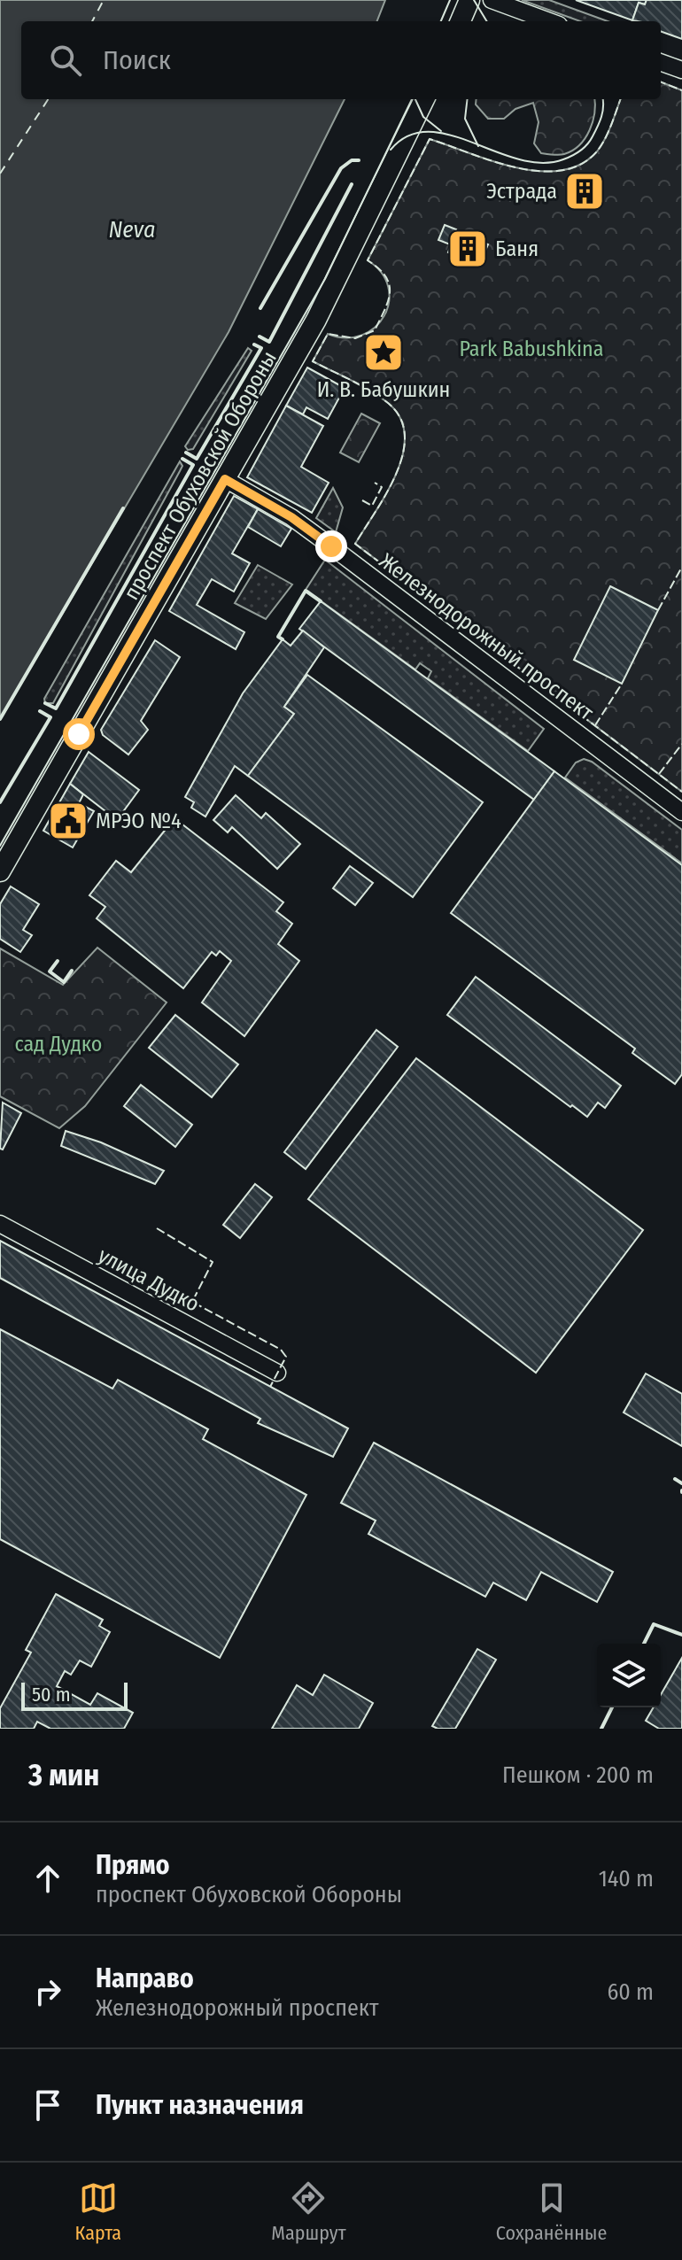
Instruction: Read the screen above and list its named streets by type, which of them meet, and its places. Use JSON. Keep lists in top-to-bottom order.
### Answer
{
  "streets": {
    "main road": ["проспект Обуховской Обороны"],
    "street": ["Железнодорожный проспект", "улица Дудко"]
  },
  "crossings": [
    ["проспект Обуховской Обороны", "Железнодорожный проспект"]
  ],
  "water": ["Neva"],
  "parks": ["Park Babushkina", "сад Дудко"],
  "places": {
    "building": ["Эстрада", "Баня"],
    "place": ["И. В. Бабушкин"],
    "public building": ["МРЭО №4"]
  },
  "scale_bar": "50 m",
  "page": {
    "search": "Поиск",
    "scale": "50 m",
    "heading": ["3 мин", "Пешком · 200 m"],
    "list": [
      ["Прямо", "проспект Обуховской Обороны", "140 m"],
      ["Направо", "Железнодорожный проспект", "60 m"],
      "Пункт назначения"
    ],
    "nav": ["Карта", "Маршрут", "Сохранённые"]
  }
}
